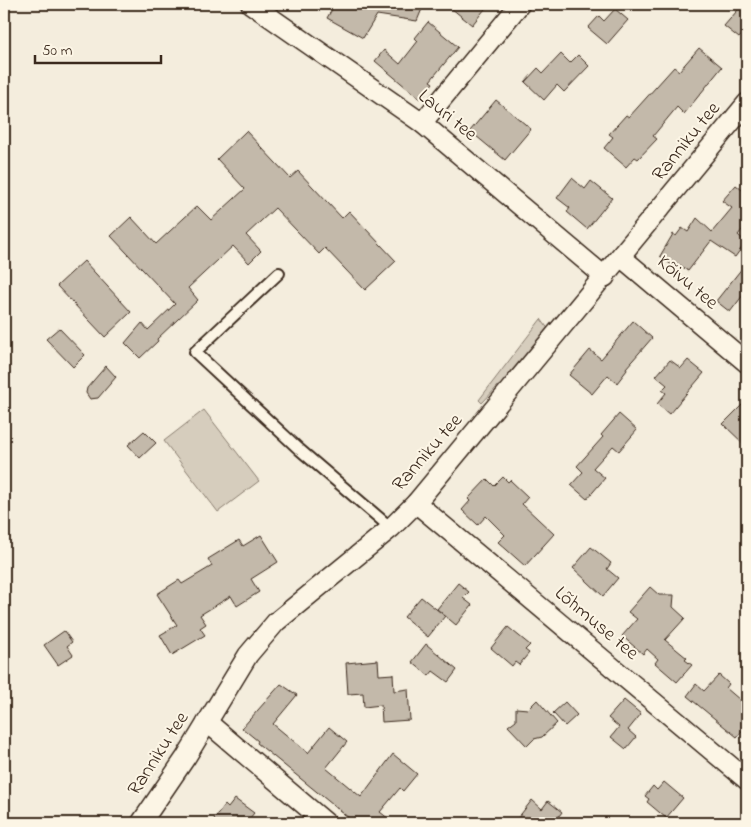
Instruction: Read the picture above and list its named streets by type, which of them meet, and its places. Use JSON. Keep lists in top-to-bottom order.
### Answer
{
  "streets": {
    "street": [
      "Lauri tee",
      "Ranniku tee",
      "Kõivu tee",
      "Lõhmuse tee"
    ]
  },
  "crossings": [
    ["Lauri tee", "Ranniku tee"],
    ["Ranniku tee", "Kõivu tee"],
    ["Ranniku tee", "Lõhmuse tee"]
  ],
  "scale_bar": "50 m"
}
